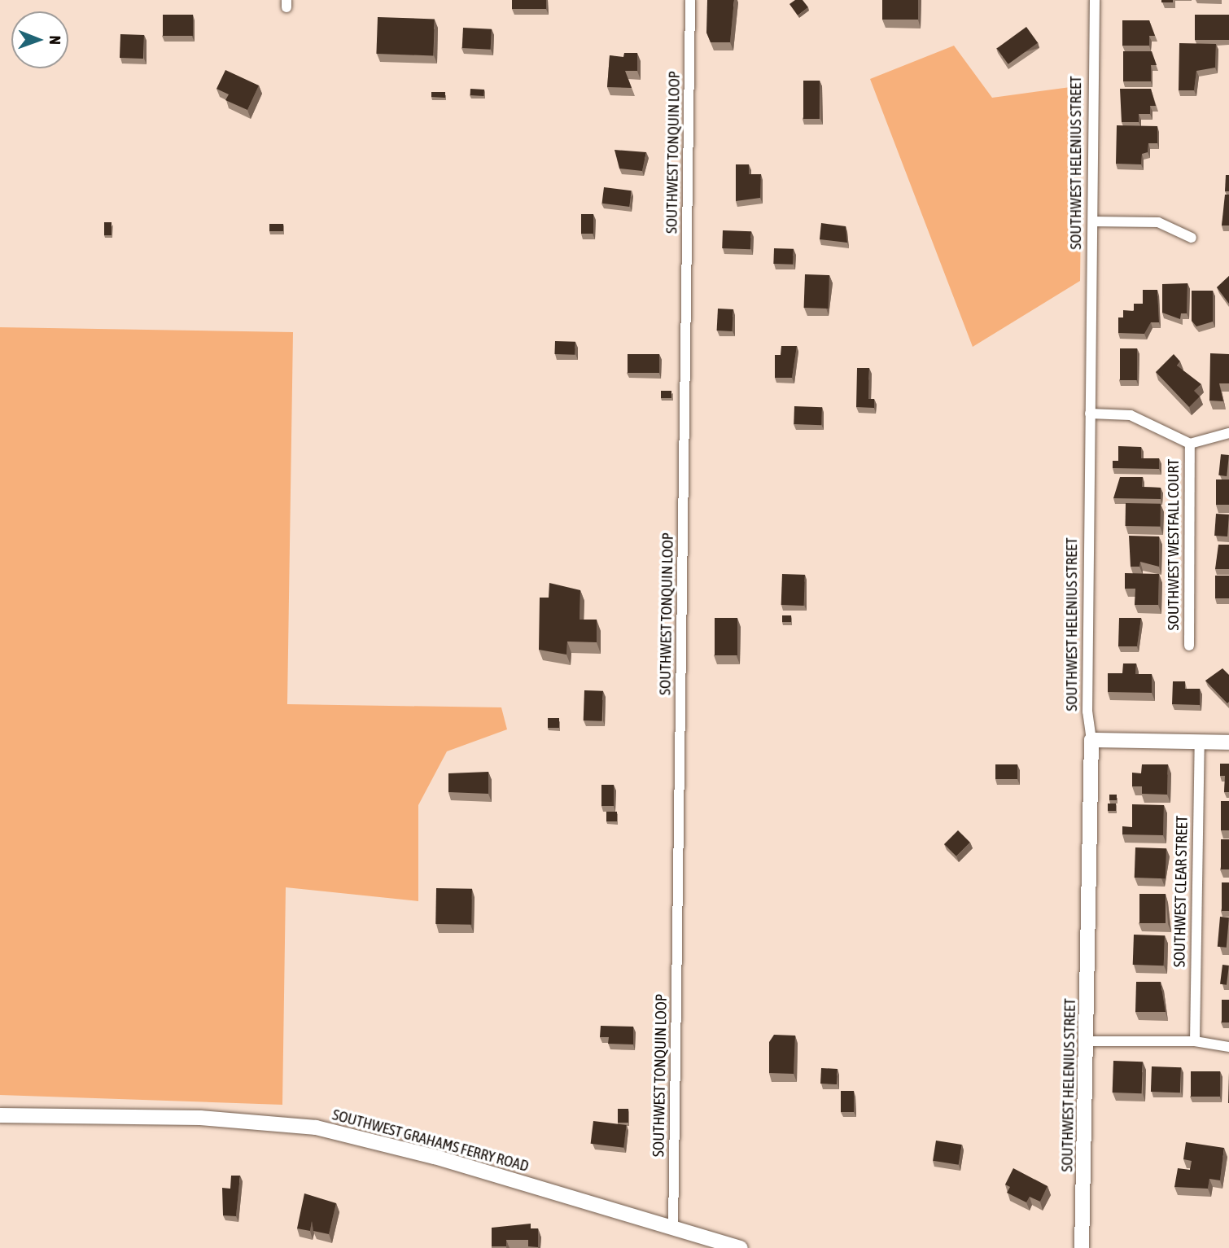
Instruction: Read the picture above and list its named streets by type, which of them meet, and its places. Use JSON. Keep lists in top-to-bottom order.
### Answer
{
  "streets": {
    "street": [
      "SOUTHWEST TONQUIN LOOP",
      "SOUTHWEST HELENIUS STREET",
      "SOUTHWEST WESTFALL COURT",
      "SOUTHWEST CLEAR STREET",
      "SOUTHWEST GRAHAMS FERRY ROAD"
    ]
  },
  "crossings": [
    ["SOUTHWEST TONQUIN LOOP", "SOUTHWEST GRAHAMS FERRY ROAD"]
  ],
  "north": "right"
}
